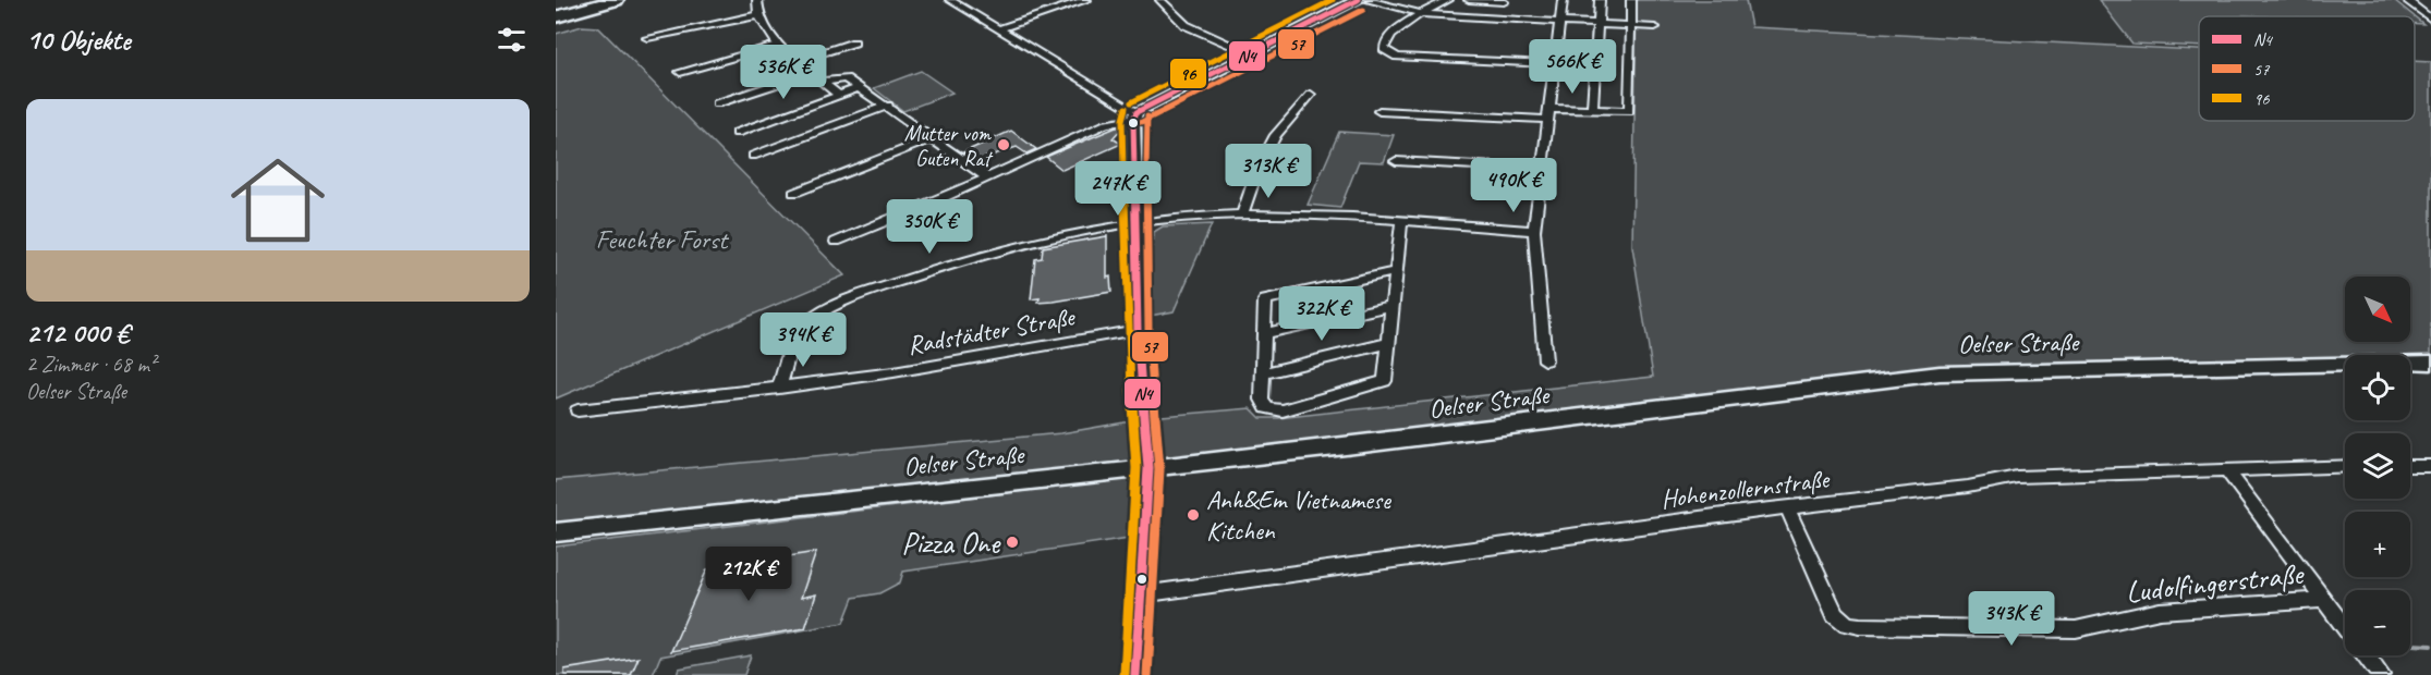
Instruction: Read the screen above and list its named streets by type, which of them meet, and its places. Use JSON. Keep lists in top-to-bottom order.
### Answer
{
  "streets": {
    "main road": ["Oelser Straße"],
    "street": ["Radstädter Straße", "Hohenzollernstraße", "Ludolfingerstraße"]
  },
  "crossings": [
    ["Hohenzollernstraße", "Ludolfingerstraße"]
  ],
  "parks": ["Feuchter Forst"],
  "places": ["Mutter vom Guten Rat", "Anh&Em Vietnamese Kitchen", "Pizza One"],
  "lines": ["transit line N4", "transit line 96", "transit line 57"],
  "legend": ["N4", "57", "96"],
  "north": "bottom right",
  "page": {
    "heading": "10 Objekte",
    "price": [
      "566K €",
      "536K €",
      "313K €",
      "490K €",
      "247K €",
      "350K €",
      "322K €",
      "394K €",
      "212K €",
      "343K €"
    ],
    "list": [
      {
        "name": "212 000 €",
        "note": "2 Zimmer · 68 m² · Oelser Straße"
      }
    ],
    "map_buttons": ["+", "−"]
  }
}
